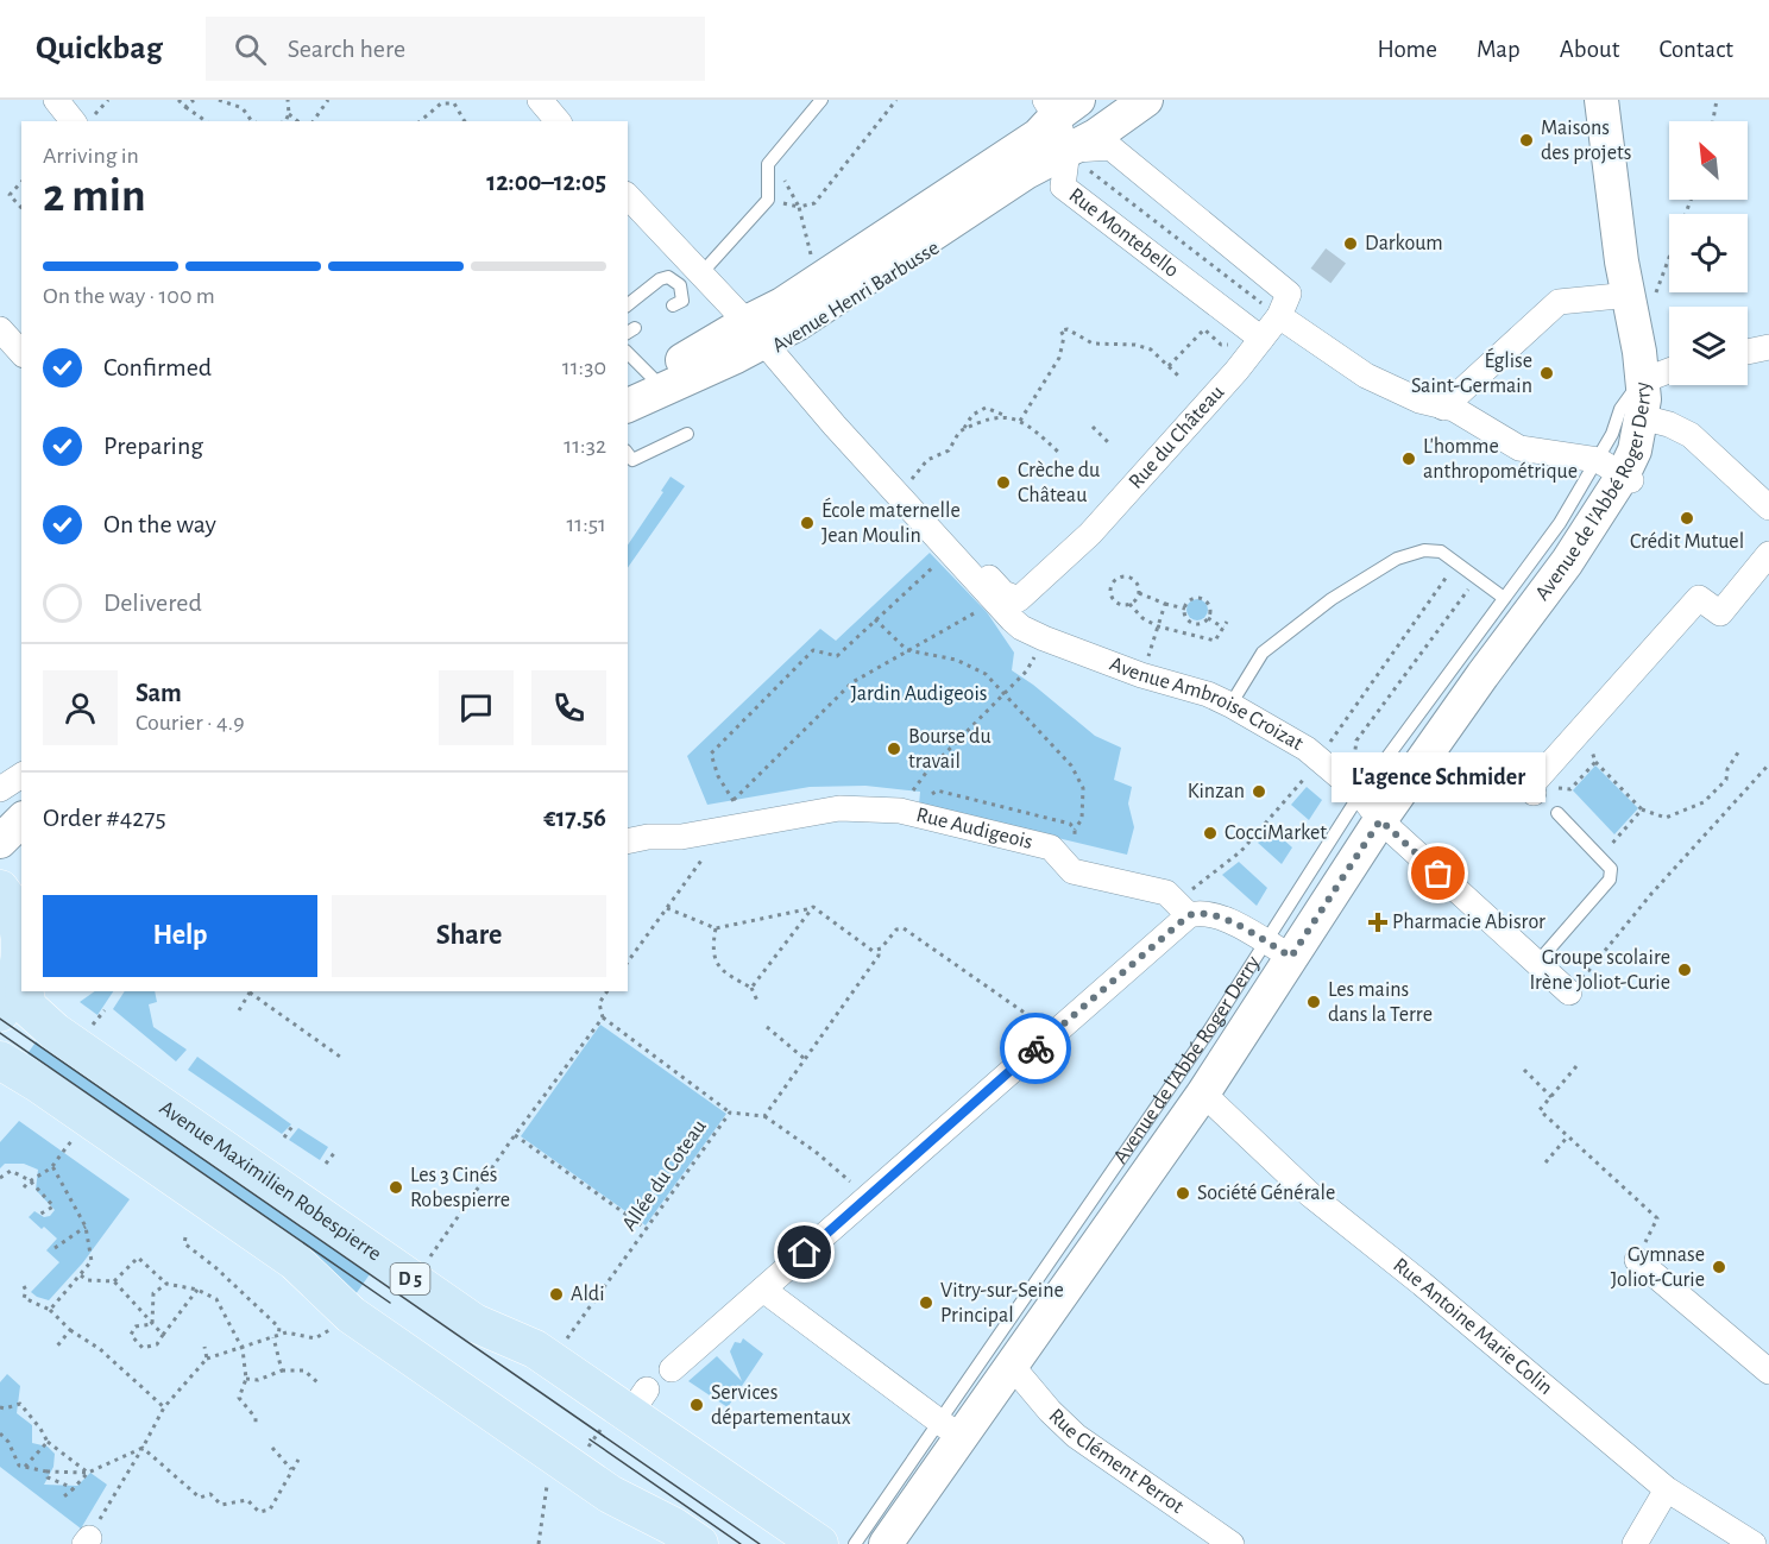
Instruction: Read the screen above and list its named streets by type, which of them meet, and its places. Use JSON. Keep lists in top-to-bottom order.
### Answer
{
  "streets": {
    "main road": [
      "Avenue Henri Barbusse",
      "Avenue de l'Abbé Roger Derry",
      "Avenue Maximilien Robespierre",
      "D 5"
    ],
    "street": [
      "Rue Montebello",
      "Rue du Château",
      "Avenue Ambroise Croizat",
      "Rue Audigeois",
      "Rue Antoine Marie Colin",
      "Rue Clément Perrot"
    ],
    "path": ["Allée du Coteau"]
  },
  "crossings": [
    ["Rue Montebello", "Avenue Henri Barbusse"],
    ["Rue Montebello", "Rue du Château"],
    ["Avenue Henri Barbusse", "Rue du Château"],
    ["Rue du Château", "Avenue Ambroise Croizat"],
    ["Avenue de l'Abbé Roger Derry", "Avenue Ambroise Croizat"],
    ["Avenue de l'Abbé Roger Derry", "Rue Antoine Marie Colin"],
    ["Avenue de l'Abbé Roger Derry", "Rue Clément Perrot"]
  ],
  "parks": ["Jardin Audigeois"],
  "places": {
    "other": [
      "Maisons des projets",
      "Darkoum",
      "Église Saint-Germain",
      "L'homme anthropométrique",
      "Crèche du Château",
      "Crédit Mutuel",
      "École maternelle Jean Moulin",
      "Bourse du travail",
      "Kinzan",
      "CocciMarket",
      "L'agence Schmider",
      "Groupe scolaire Irène Joliot-Curie",
      "Les mains dans la Terre",
      "Les 3 Cinés Robespierre",
      "Société Générale",
      "Gymnase Joliot-Curie",
      "Aldi",
      "Vitry-sur-Seine Principal",
      "Services départementaux"
    ],
    "health": ["Pharmacie Abisror"]
  },
  "north": "top left",
  "page": {
    "header": "Quickbag",
    "search": "Search here",
    "nav": [
      "Home",
      "Map",
      "About",
      "Contact"
    ],
    "heading": ["2 min", "Arriving in", "12:00–12:05"],
    "panel": [
      "Sam",
      "Courier · 4.9",
      "Order #4275",
      "€17.56"
    ],
    "bar": "On the way · 100 m",
    "list": [
      ["Confirmed", "11:30"],
      ["Preparing", "11:32"],
      ["On the way", "11:51"],
      "Delivered"
    ],
    "bubble": "L'agence Schmider",
    "buttons": ["Help", "Share"]
  }
}
